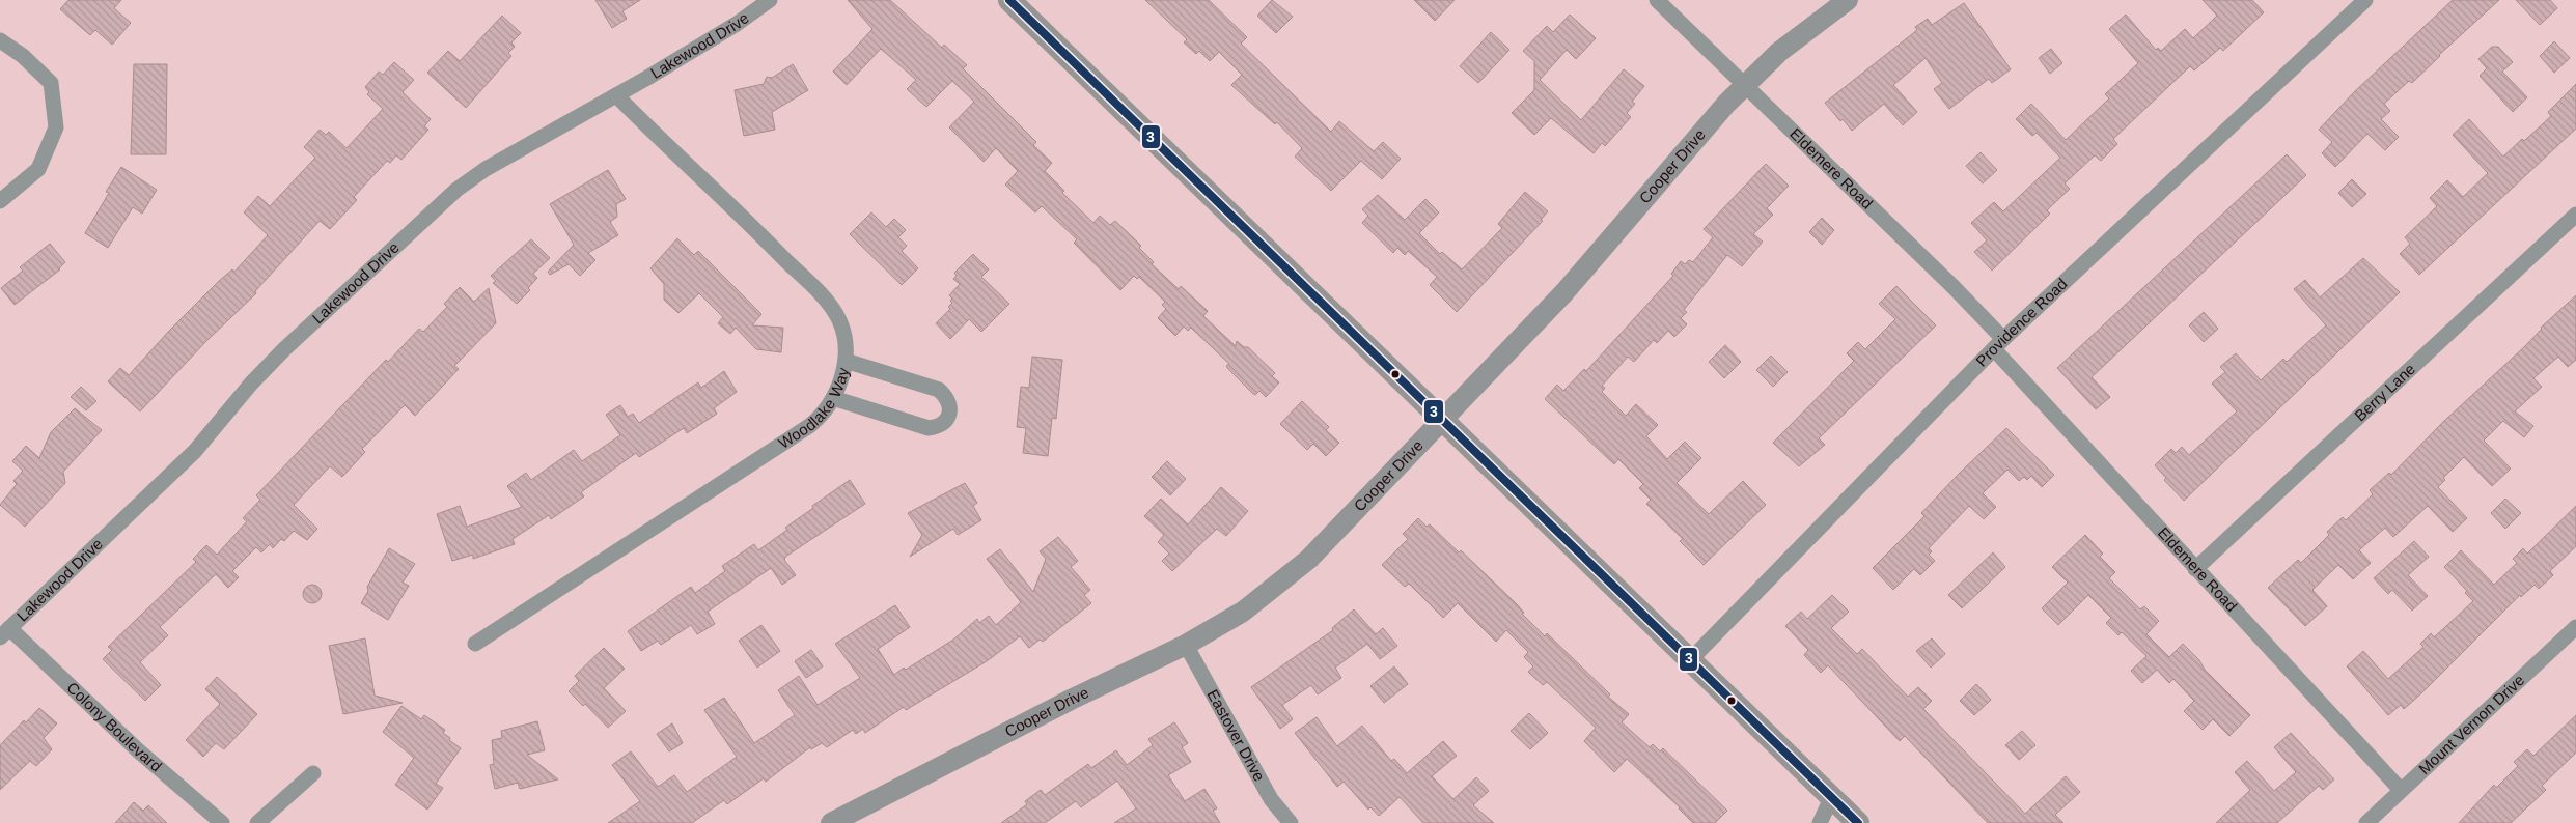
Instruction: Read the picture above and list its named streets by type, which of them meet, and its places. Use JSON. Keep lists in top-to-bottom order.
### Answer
{
  "streets": {
    "street": [
      "Lakewood Drive",
      "Cooper Drive",
      "Eldemere Road",
      "Providence Road",
      "Berry Lane",
      "Woodlake Way",
      "Mount Vernon Drive",
      "Colony Boulevard",
      "Eastover Drive"
    ]
  },
  "crossings": [
    ["Lakewood Drive", "Woodlake Way"],
    ["Lakewood Drive", "Colony Boulevard"],
    ["Cooper Drive", "Eldemere Road"],
    ["Cooper Drive", "Eastover Drive"],
    ["Eldemere Road", "Providence Road"],
    ["Eldemere Road", "Berry Lane"],
    ["Eldemere Road", "Mount Vernon Drive"]
  ],
  "lines": ["transit line 3"]
}
